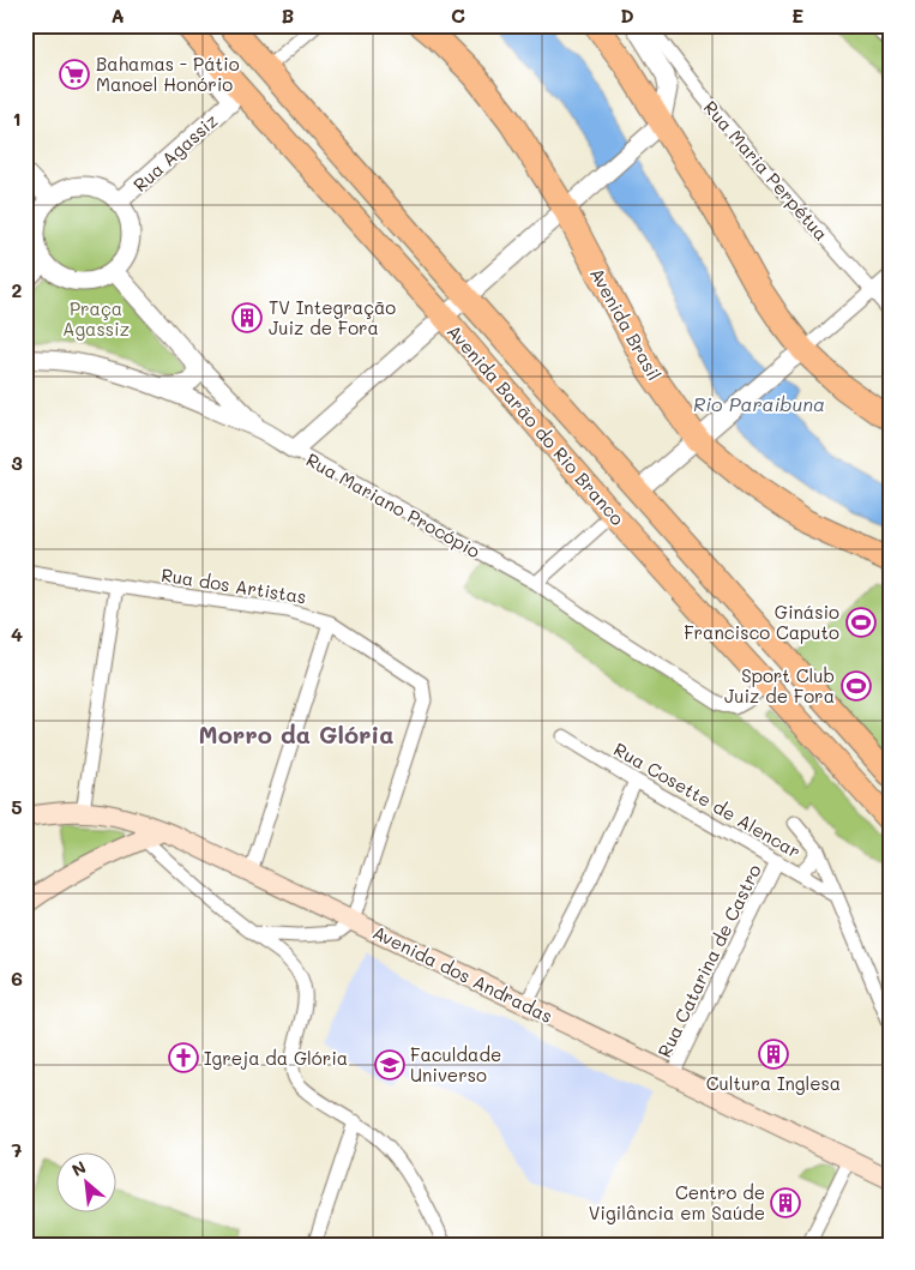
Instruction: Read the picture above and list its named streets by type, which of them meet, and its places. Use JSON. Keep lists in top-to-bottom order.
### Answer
{
  "streets": {
    "highway": ["Avenida Brasil"],
    "main road": ["Avenida Barão do Rio Branco", "Avenida dos Andradas"],
    "street": [
      "Rua Agassiz",
      "Rua Maria Perpétua",
      "Rua Mariano Procópio",
      "Rua dos Artistas",
      "Rua Cosette de Alencar",
      "Rua Catarina de Castro"
    ]
  },
  "crossings": [
    ["Avenida Barão do Rio Branco", "Rua Mariano Procópio"],
    ["Rua dos Artistas", "Avenida dos Andradas"],
    ["Rua Cosette de Alencar", "Rua Catarina de Castro"],
    ["Rua Catarina de Castro", "Avenida dos Andradas"]
  ],
  "districts": ["Morro da Glória"],
  "water": ["Rio Paraibuna"],
  "parks": ["Praça Agassiz"],
  "places": {
    "supermarket": ["Bahamas - Pátio Manoel Honório"],
    "building": ["TV Integração Juiz de Fora", "Cultura Inglesa", "Centro de Vigilância em Saúde"],
    "sports": ["Ginásio Francisco Caputo", "Sport Club Juiz de Fora"],
    "church": ["Igreja da Glória"],
    "school or university": ["Faculdade Universo"]
  },
  "north": "top left",
  "grid": {
    "columns": [
      "A",
      "B",
      "C",
      "D",
      "E"
    ],
    "rows": [
      "1",
      "2",
      "3",
      "4",
      "5",
      "6",
      "7"
    ]
  }
}
